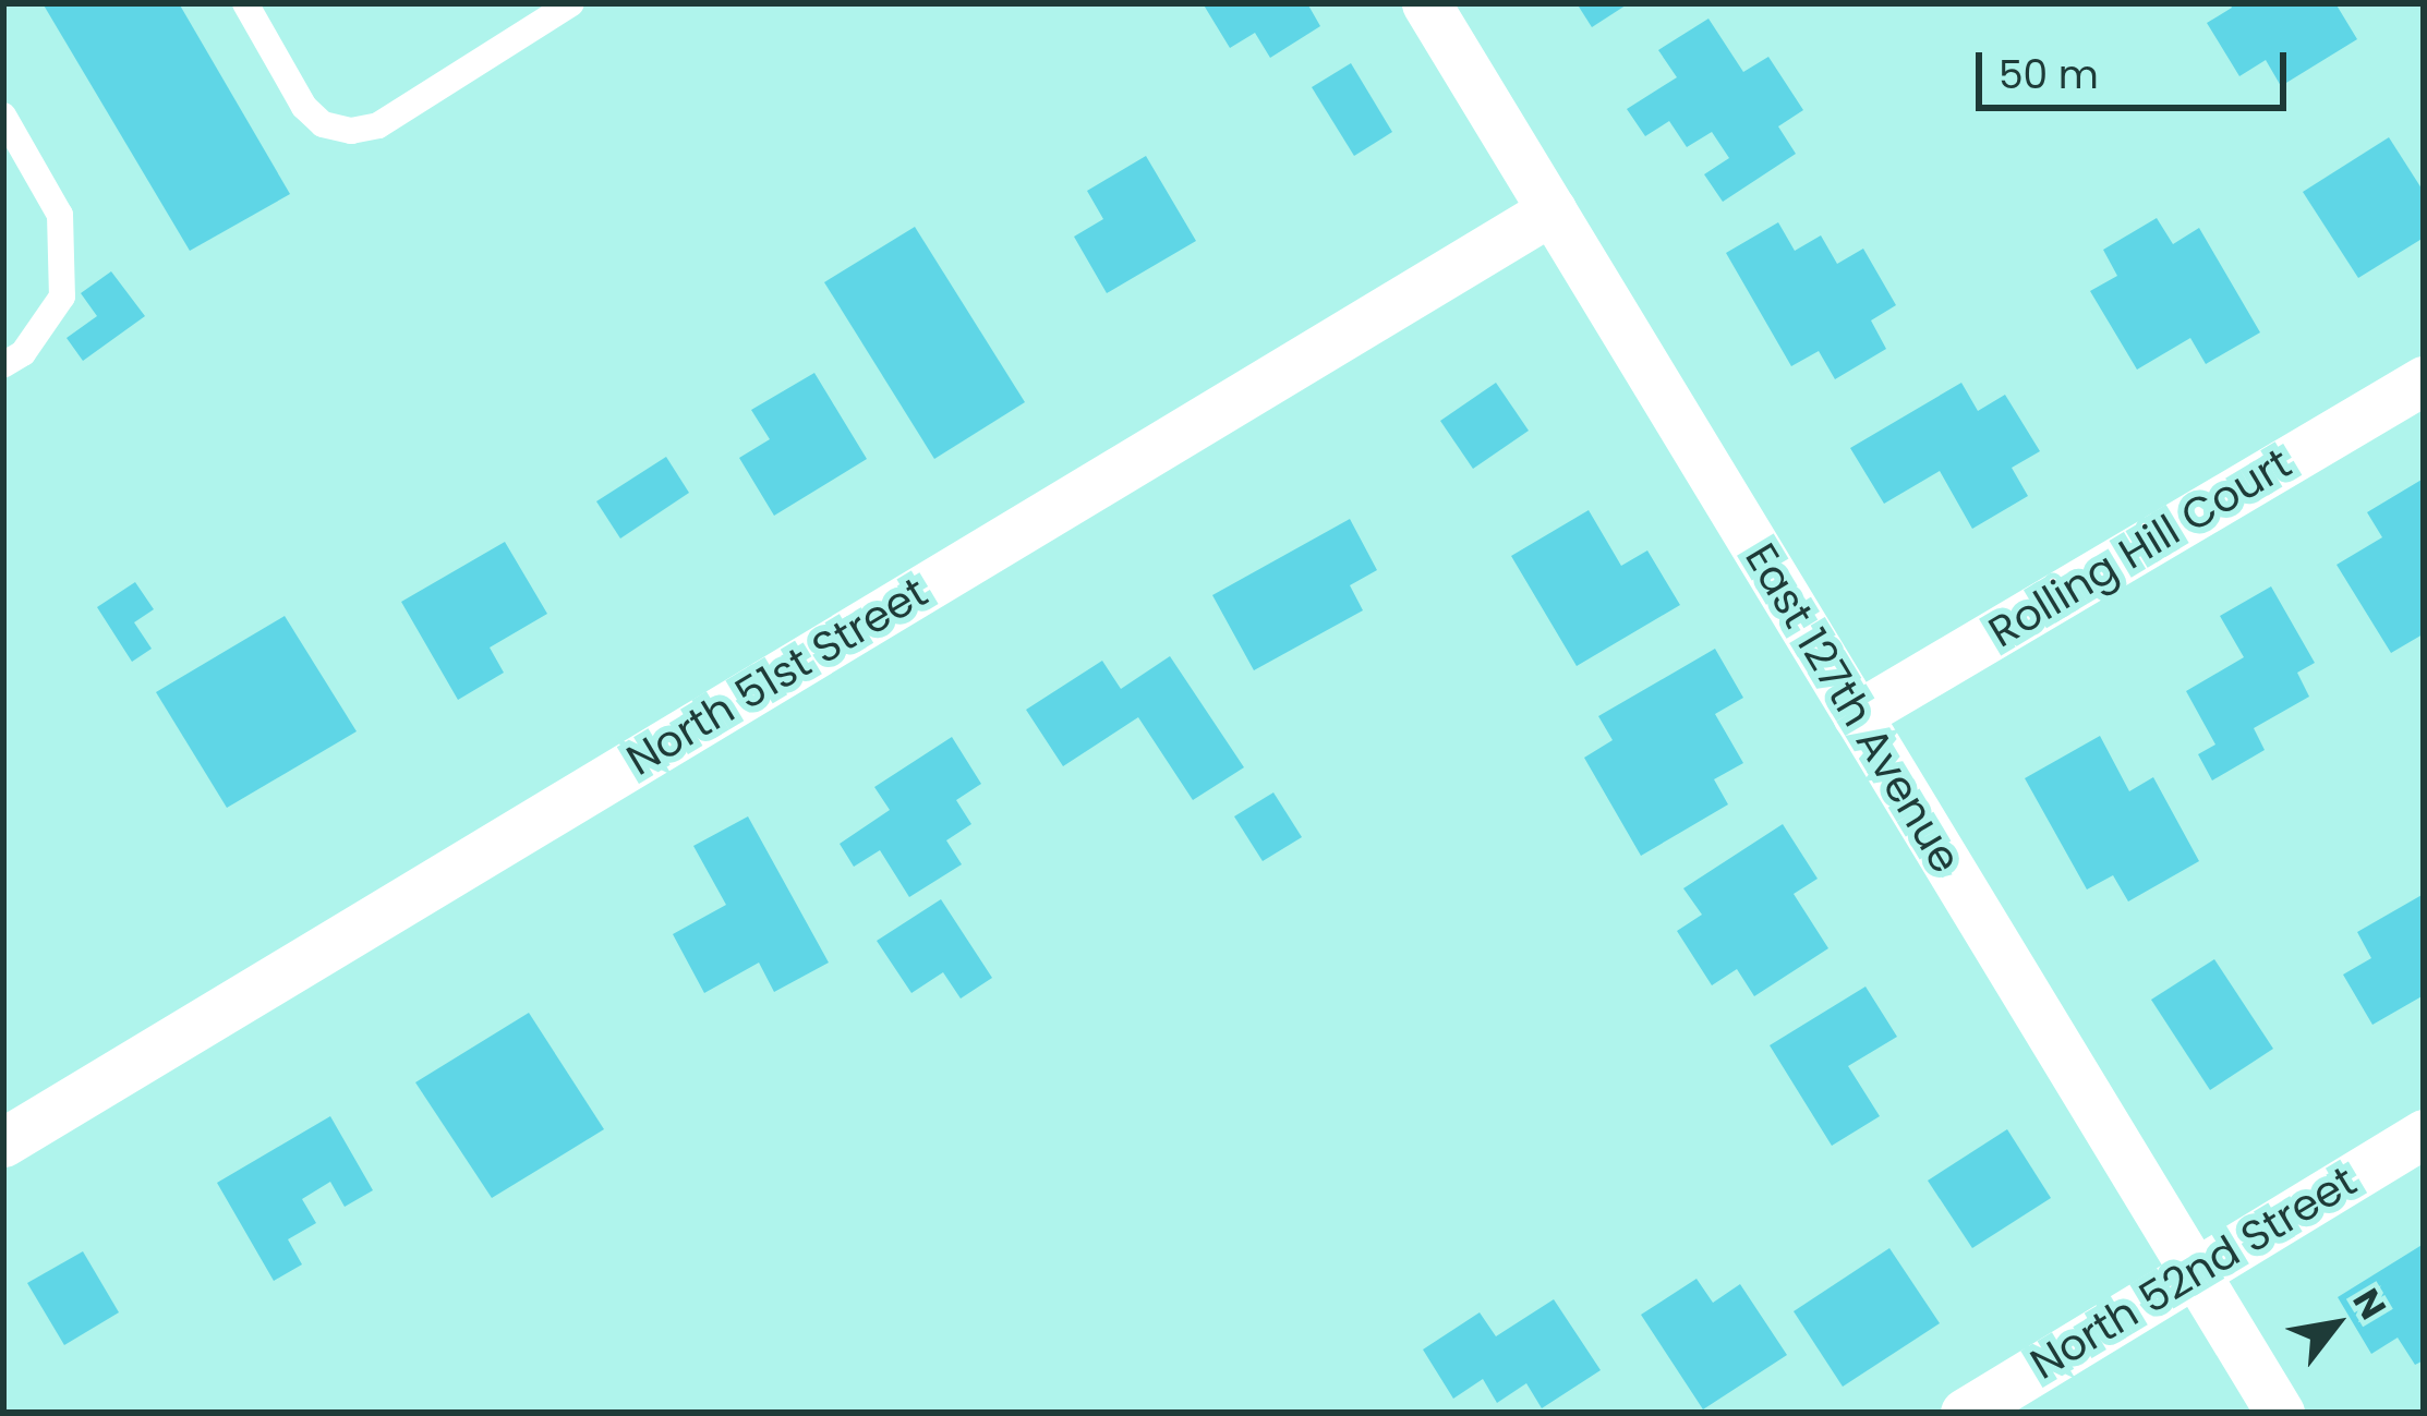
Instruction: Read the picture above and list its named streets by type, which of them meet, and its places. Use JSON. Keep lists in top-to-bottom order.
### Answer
{
  "streets": {
    "street": [
      "Rolling Hill Court",
      "North 51st Street",
      "East 127th Avenue",
      "North 52nd Street"
    ]
  },
  "crossings": [
    ["Rolling Hill Court", "East 127th Avenue"],
    ["North 51st Street", "East 127th Avenue"],
    ["East 127th Avenue", "North 52nd Street"]
  ],
  "scale_bar": "50 m",
  "north": "top right"
}
